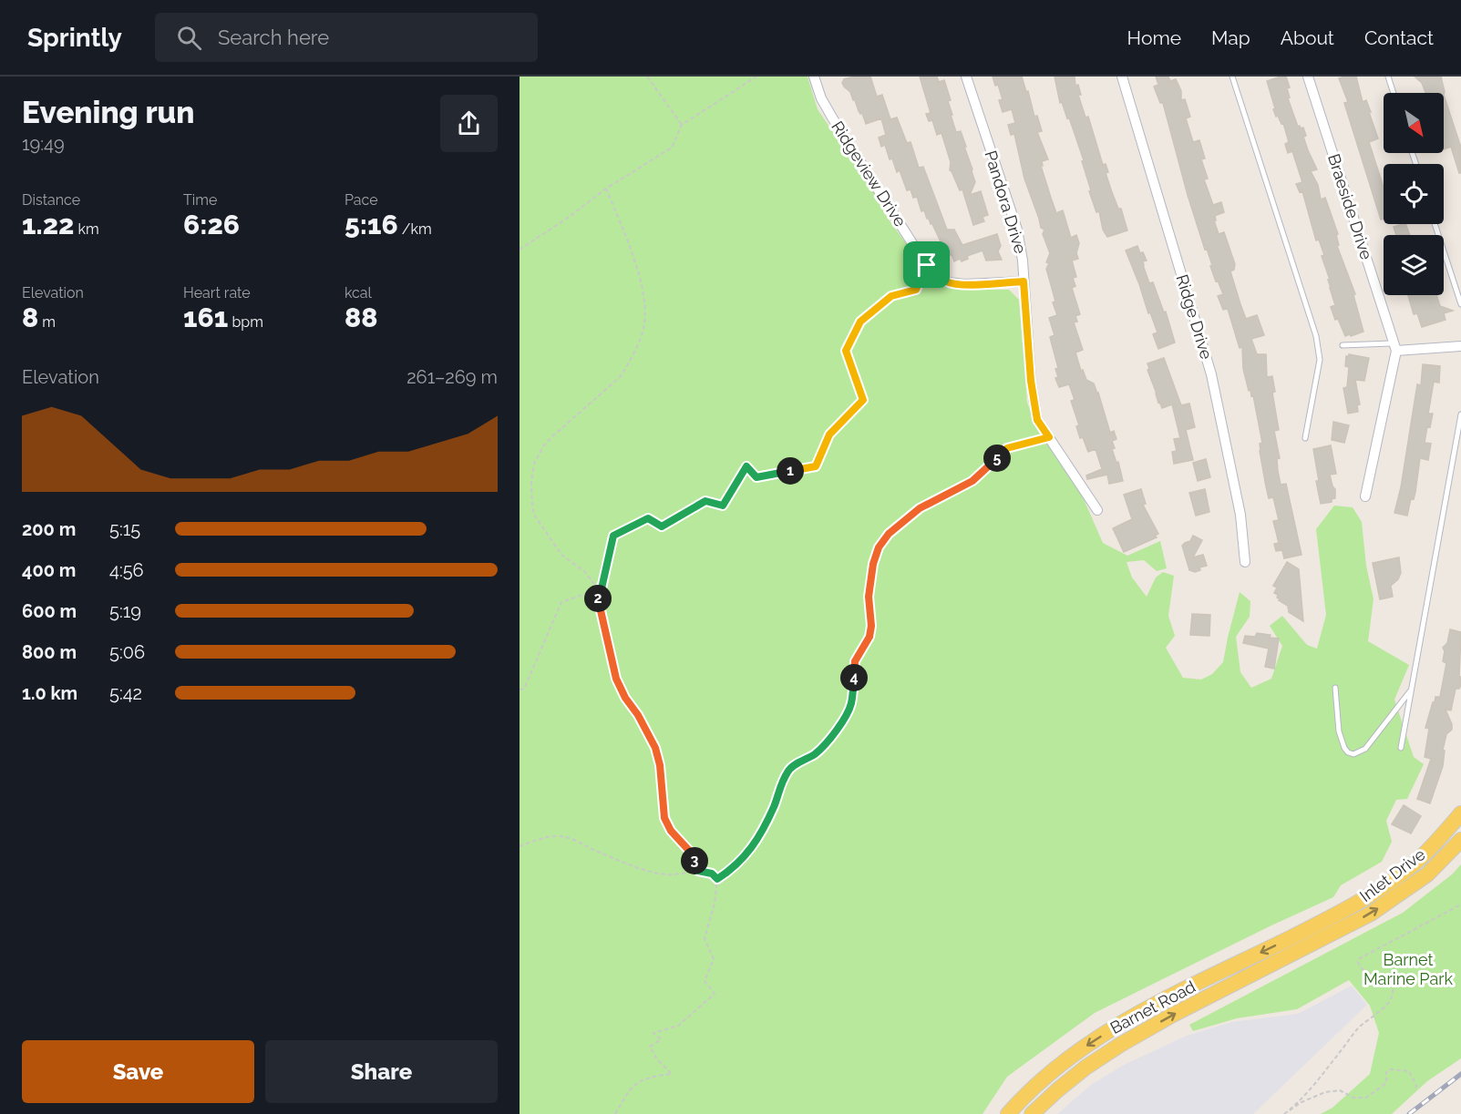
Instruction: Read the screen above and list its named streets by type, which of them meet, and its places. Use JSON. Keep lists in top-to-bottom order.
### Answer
{
  "streets": {
    "main road": ["Inlet Drive", "Barnet Road"],
    "street": [
      "Ridgeview Drive",
      "Pandora Drive",
      "Braeside Drive",
      "Ridge Drive"
    ]
  },
  "crossings": [
    ["Ridgeview Drive", "Pandora Drive"],
    ["Inlet Drive", "Barnet Road"]
  ],
  "parks": ["Barnet Marine Park"],
  "north": "bottom right",
  "page": {
    "header": "Sprintly",
    "search": "Search here",
    "nav": [
      "Home",
      "Map",
      "About",
      "Contact"
    ],
    "heading": ["Evening run", "19:49"],
    "stats": [
      ["Distance", "1.22 km"],
      ["Time", "6:26"],
      ["Pace", "5:16 /km"],
      ["Elevation", "8 m"],
      ["Heart rate", "161 bpm"],
      ["kcal", "88"]
    ],
    "chart": ["Elevation", "261–269 m"],
    "pins": [
      "5",
      "1",
      "2",
      "4",
      "3"
    ],
    "list": [
      {
        "name": "200 m",
        "note": "5:15"
      },
      {
        "name": "400 m",
        "note": "4:56"
      },
      {
        "name": "600 m",
        "note": "5:19"
      },
      {
        "name": "800 m",
        "note": "5:06"
      },
      {
        "name": "1.0 km",
        "note": "5:42"
      }
    ],
    "buttons": ["Save", "Share"]
  }
}
